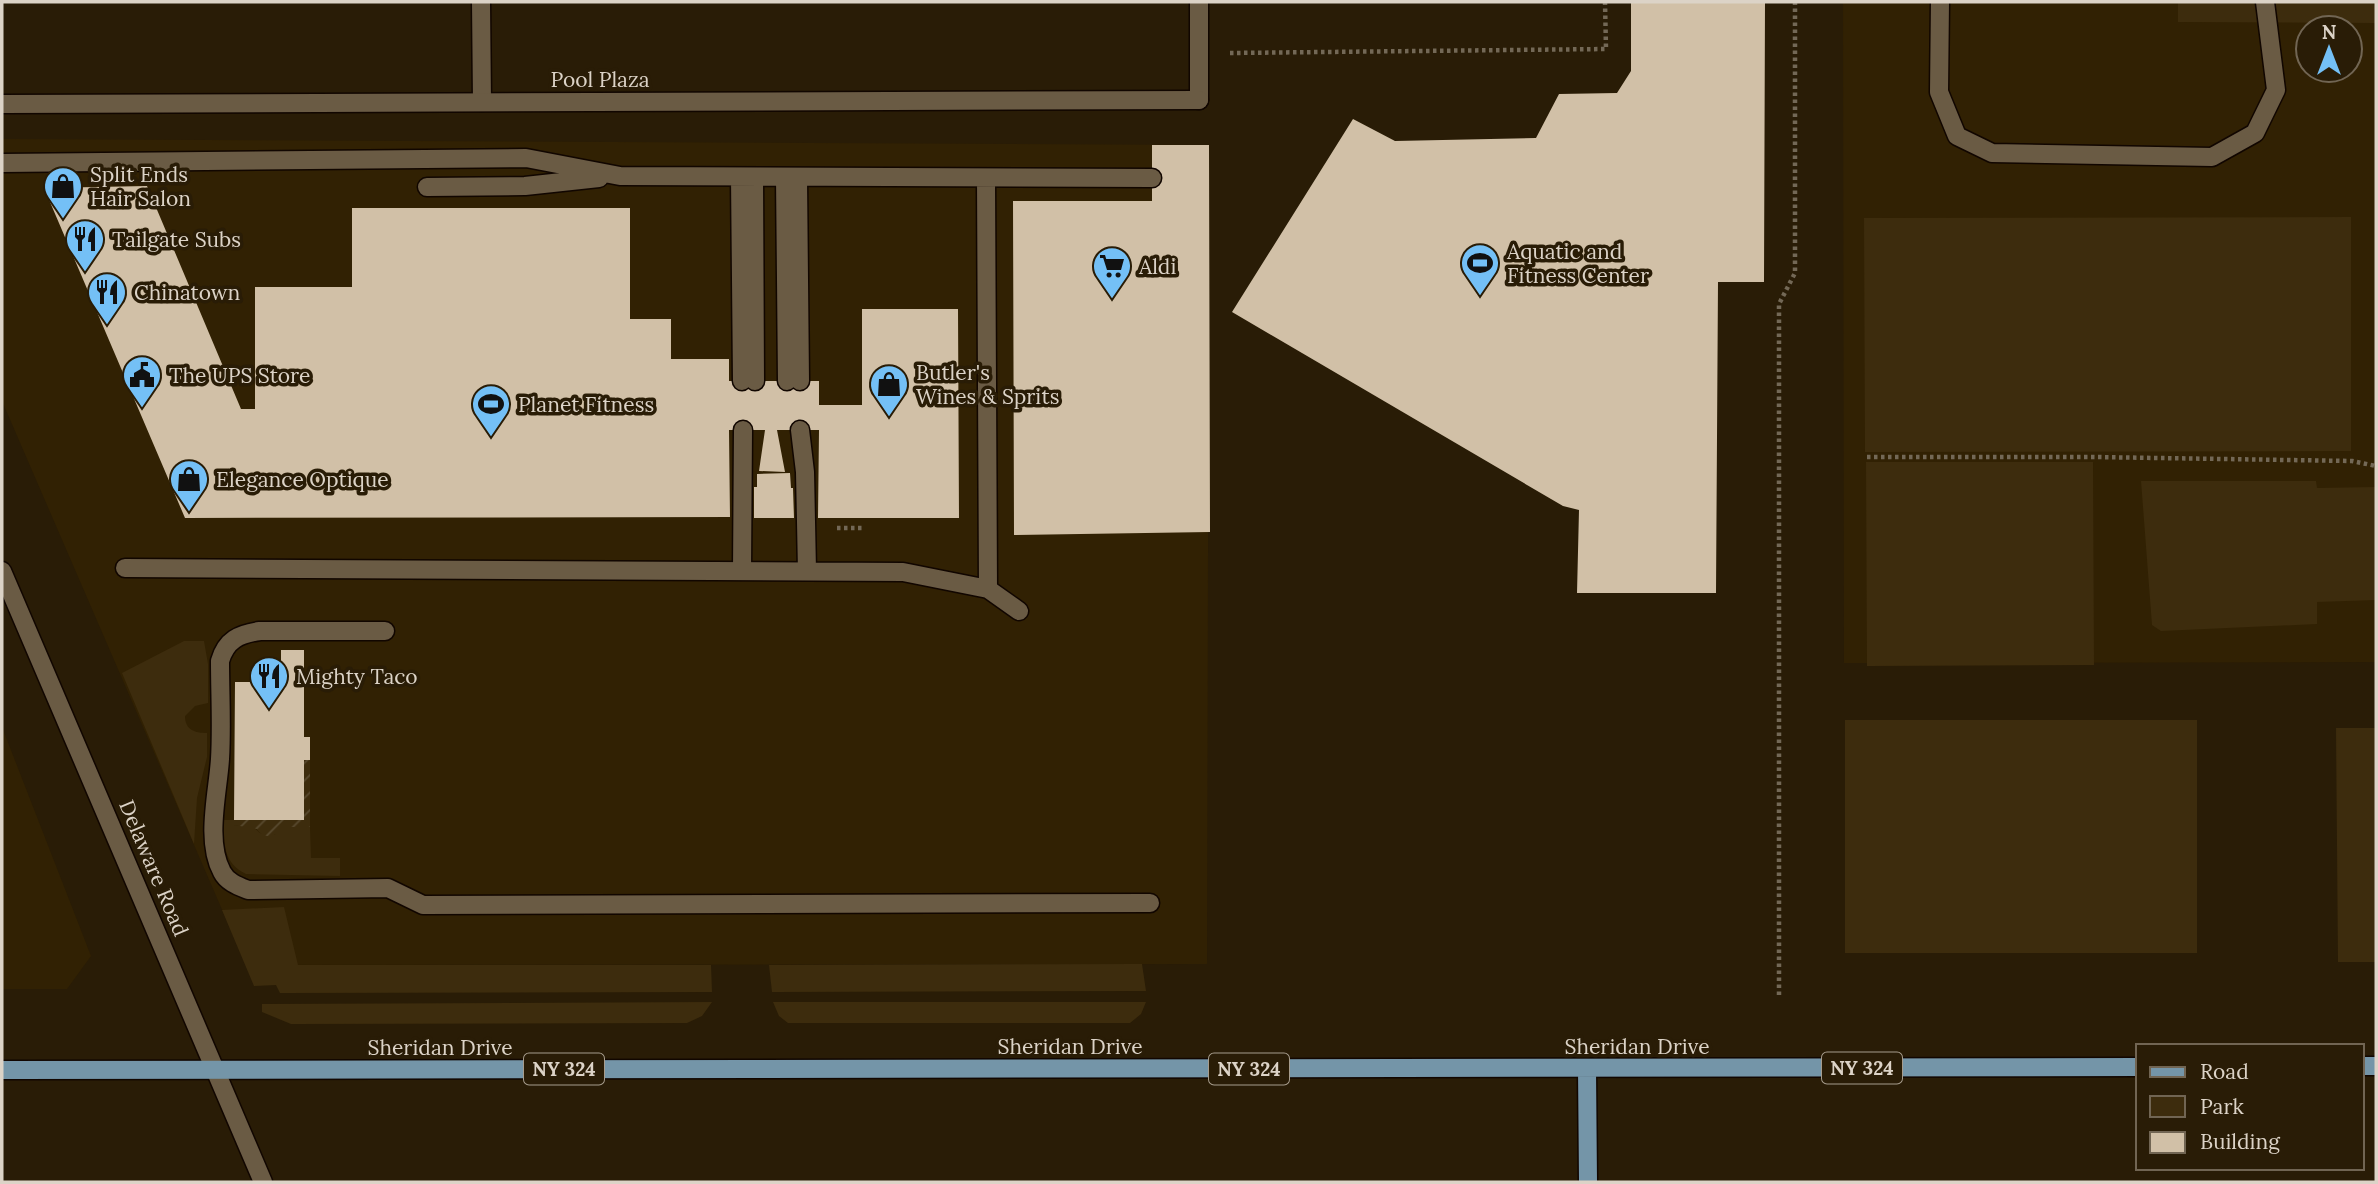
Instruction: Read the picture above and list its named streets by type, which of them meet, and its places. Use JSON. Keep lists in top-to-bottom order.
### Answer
{
  "streets": {
    "main road": ["Sheridan Drive", "NY 324"],
    "street": ["Pool Plaza", "Delaware Road"]
  },
  "crossings": [
    ["Delaware Road", "Sheridan Drive"]
  ],
  "places": {
    "shop": ["Split Ends Hair Salon", "Butler's Wines & Sprits", "Elegance Optique"],
    "restaurant": ["Tailgate Subs", "Chinatown", "Mighty Taco"],
    "sports": ["Aquatic and Fitness Center", "Planet Fitness"],
    "supermarket": ["Aldi"],
    "public building": ["The UPS Store"]
  },
  "legend": ["Road", "Park", "Building"],
  "north": "top"
}
